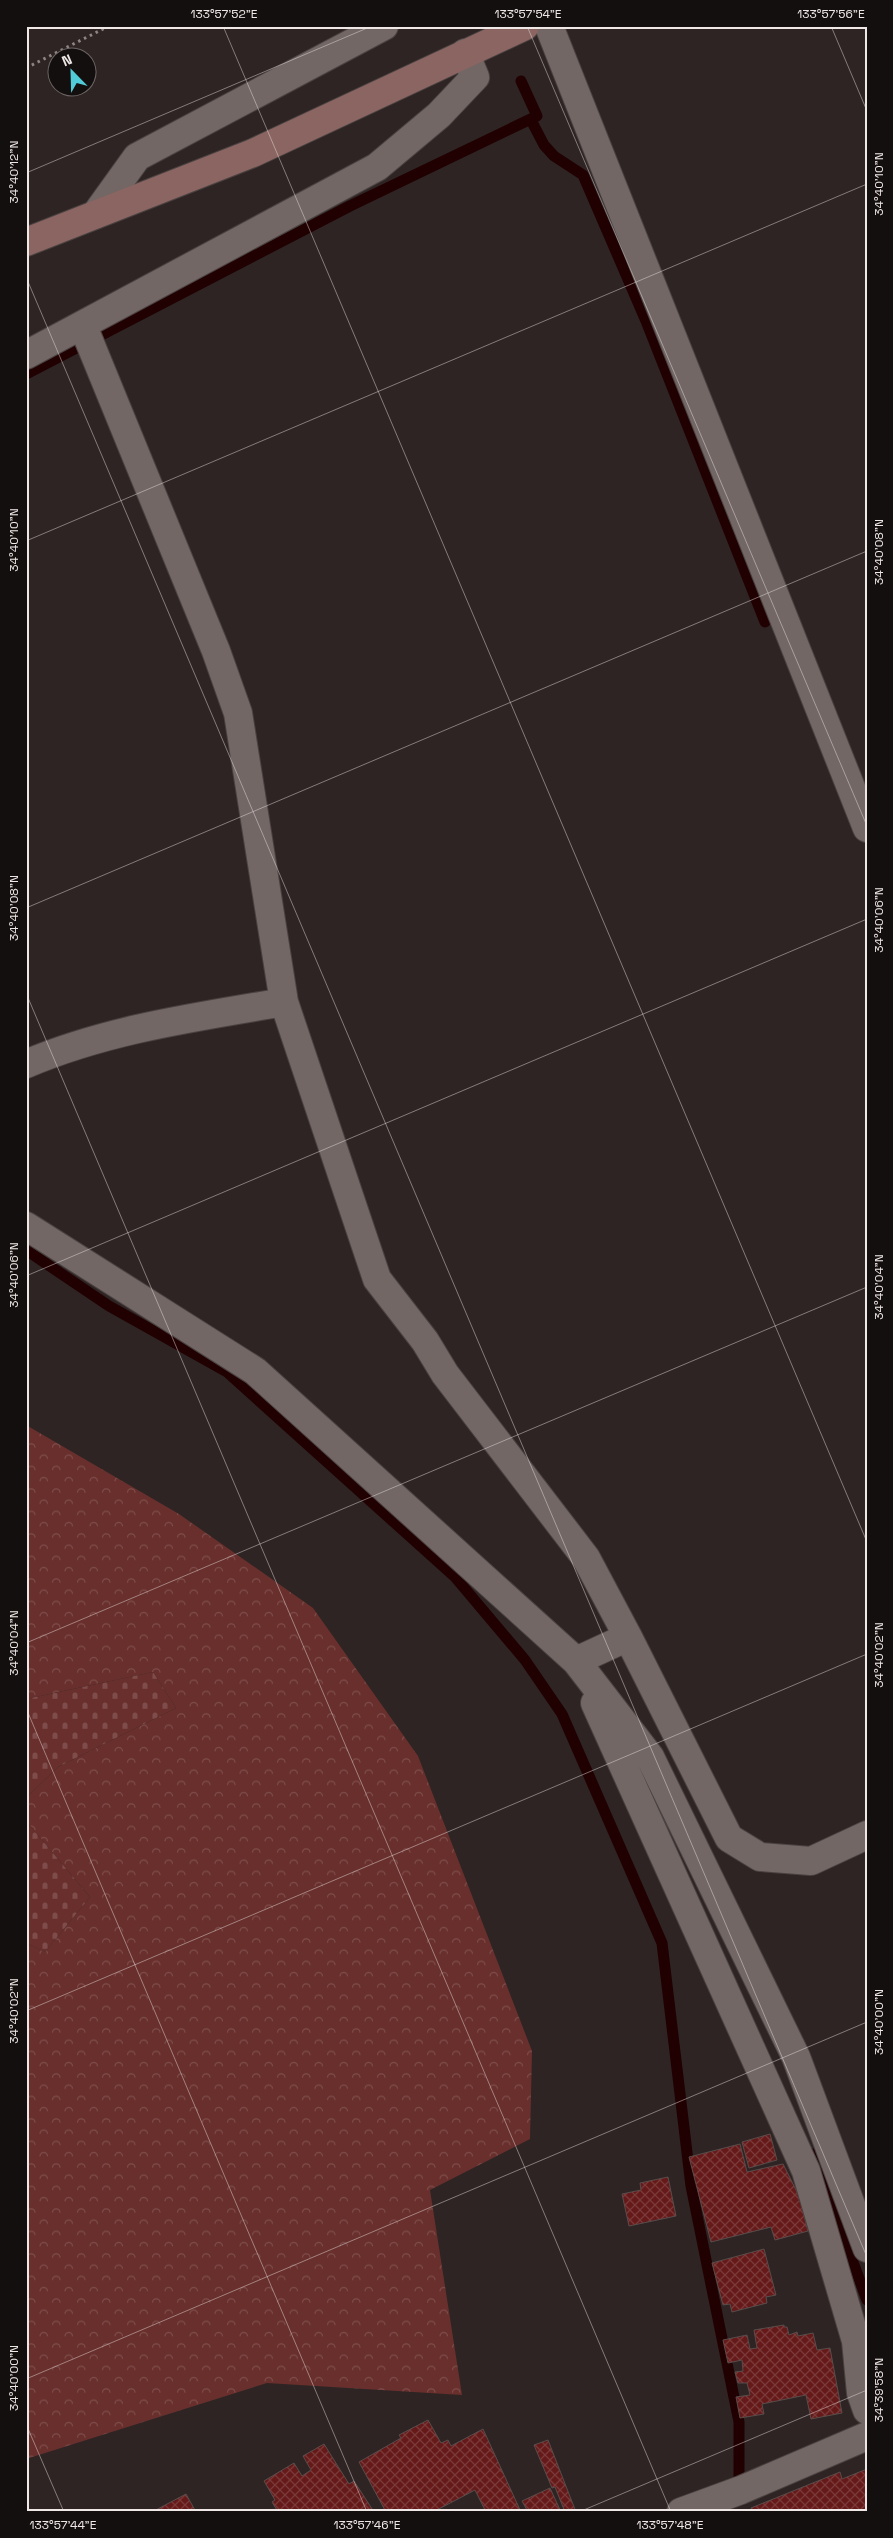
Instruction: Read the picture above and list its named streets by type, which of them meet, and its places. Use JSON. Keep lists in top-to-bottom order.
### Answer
{
  "north": "top left",
  "coordinates": [
    "133°57'52\"E",
    "133°57'54\"E",
    "133°57'56\"E",
    "34°40'12\"N",
    "34°40'10\"N",
    "34°40'08\"N",
    "34°40'06\"N",
    "34°40'04\"N",
    "34°40'02\"N",
    "34°40'00\"N",
    "34°39'58\"N",
    "133°57'44\"E",
    "133°57'46\"E",
    "133°57'48\"E"
  ]
}
